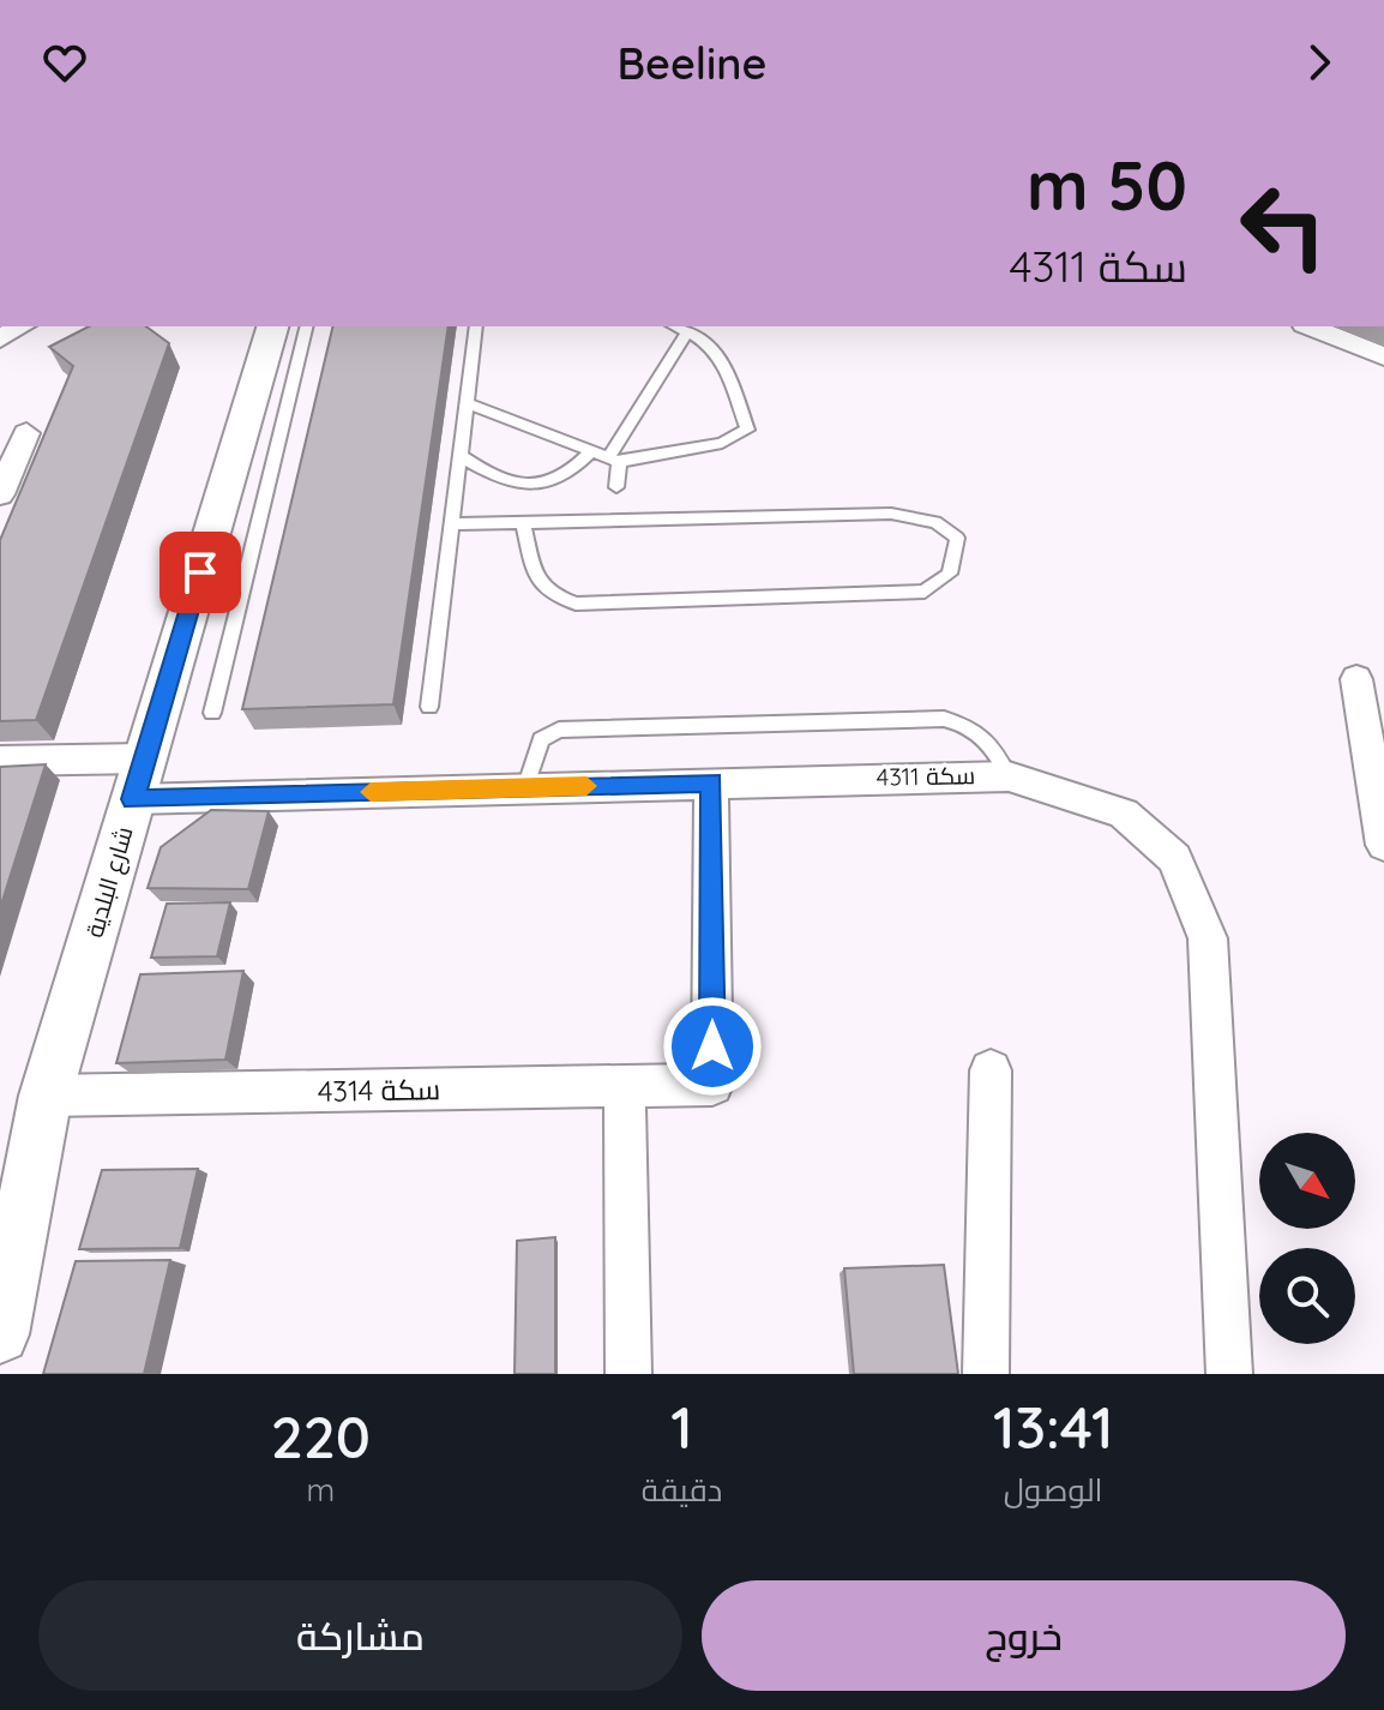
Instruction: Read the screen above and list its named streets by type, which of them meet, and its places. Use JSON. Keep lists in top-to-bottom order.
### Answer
{
  "streets": {
    "street": ["سكة 4311", "شارع البلدية", "سكة 4314"]
  },
  "crossings": [
    ["سكة 4311", "شارع البلدية"],
    ["سكة 4311", "سكة 4314"],
    ["شارع البلدية", "سكة 4314"]
  ],
  "north": "bottom right",
  "page": {
    "header": "Beeline",
    "turn": ["50 m", "سكة 4311"],
    "eta": [
      "13:41",
      "الوصول",
      "1",
      "دقيقة",
      "220",
      "m"
    ],
    "buttons": ["خروج", "مشاركة"]
  }
}
